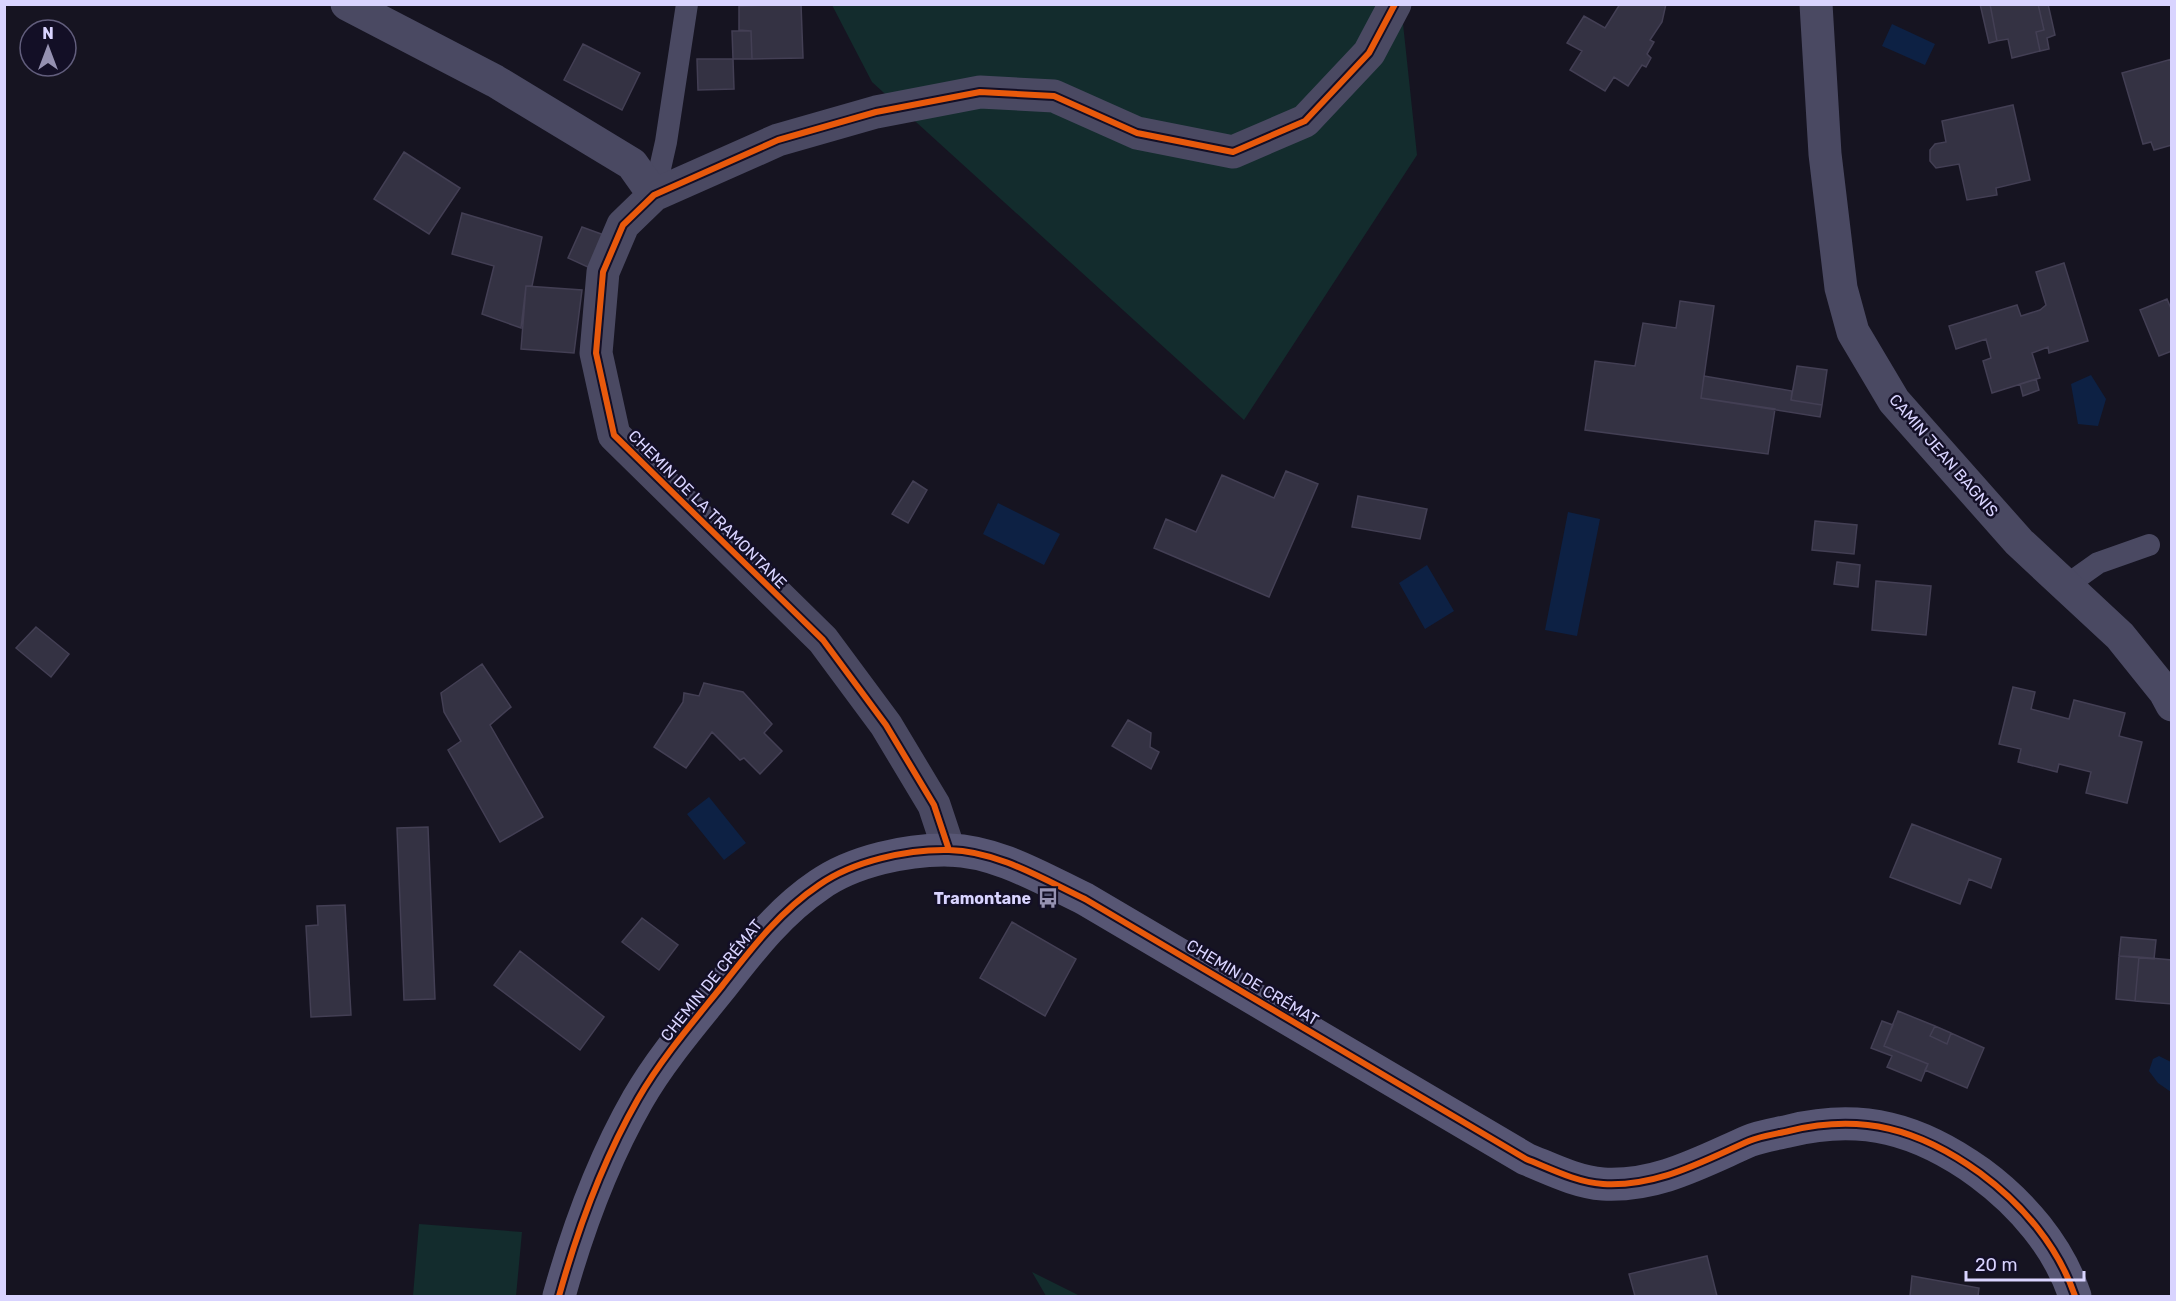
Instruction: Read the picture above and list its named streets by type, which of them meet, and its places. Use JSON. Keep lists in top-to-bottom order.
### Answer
{
  "streets": {
    "street": ["CAMIN JEAN BAGNIS", "CHEMIN DE LA TRAMONTANE", "CHEMIN DE CRÉMAT"]
  },
  "crossings": [
    ["CHEMIN DE LA TRAMONTANE", "CHEMIN DE CRÉMAT"]
  ],
  "places": {
    "bus stop": ["Tramontane"]
  },
  "scale_bar": "20 m",
  "north": "top"
}
